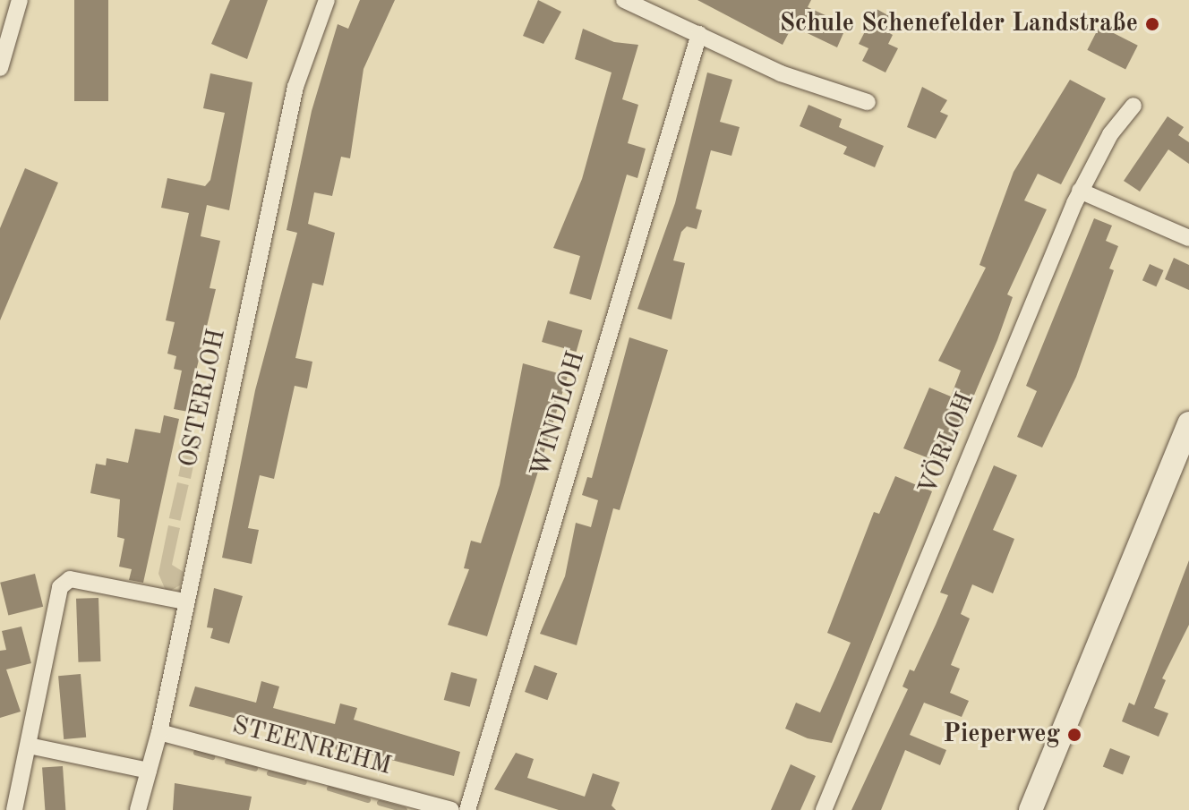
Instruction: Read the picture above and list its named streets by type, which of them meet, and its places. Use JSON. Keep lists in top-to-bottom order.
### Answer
{
  "streets": {
    "street": [
      "OSTERLOH",
      "WINDLOH",
      "VÖRLOH",
      "STEENREHM"
    ]
  },
  "crossings": [
    ["OSTERLOH", "STEENREHM"]
  ],
  "places": ["Schule Schenefelder Landstraße", "Pieperweg"]
}
